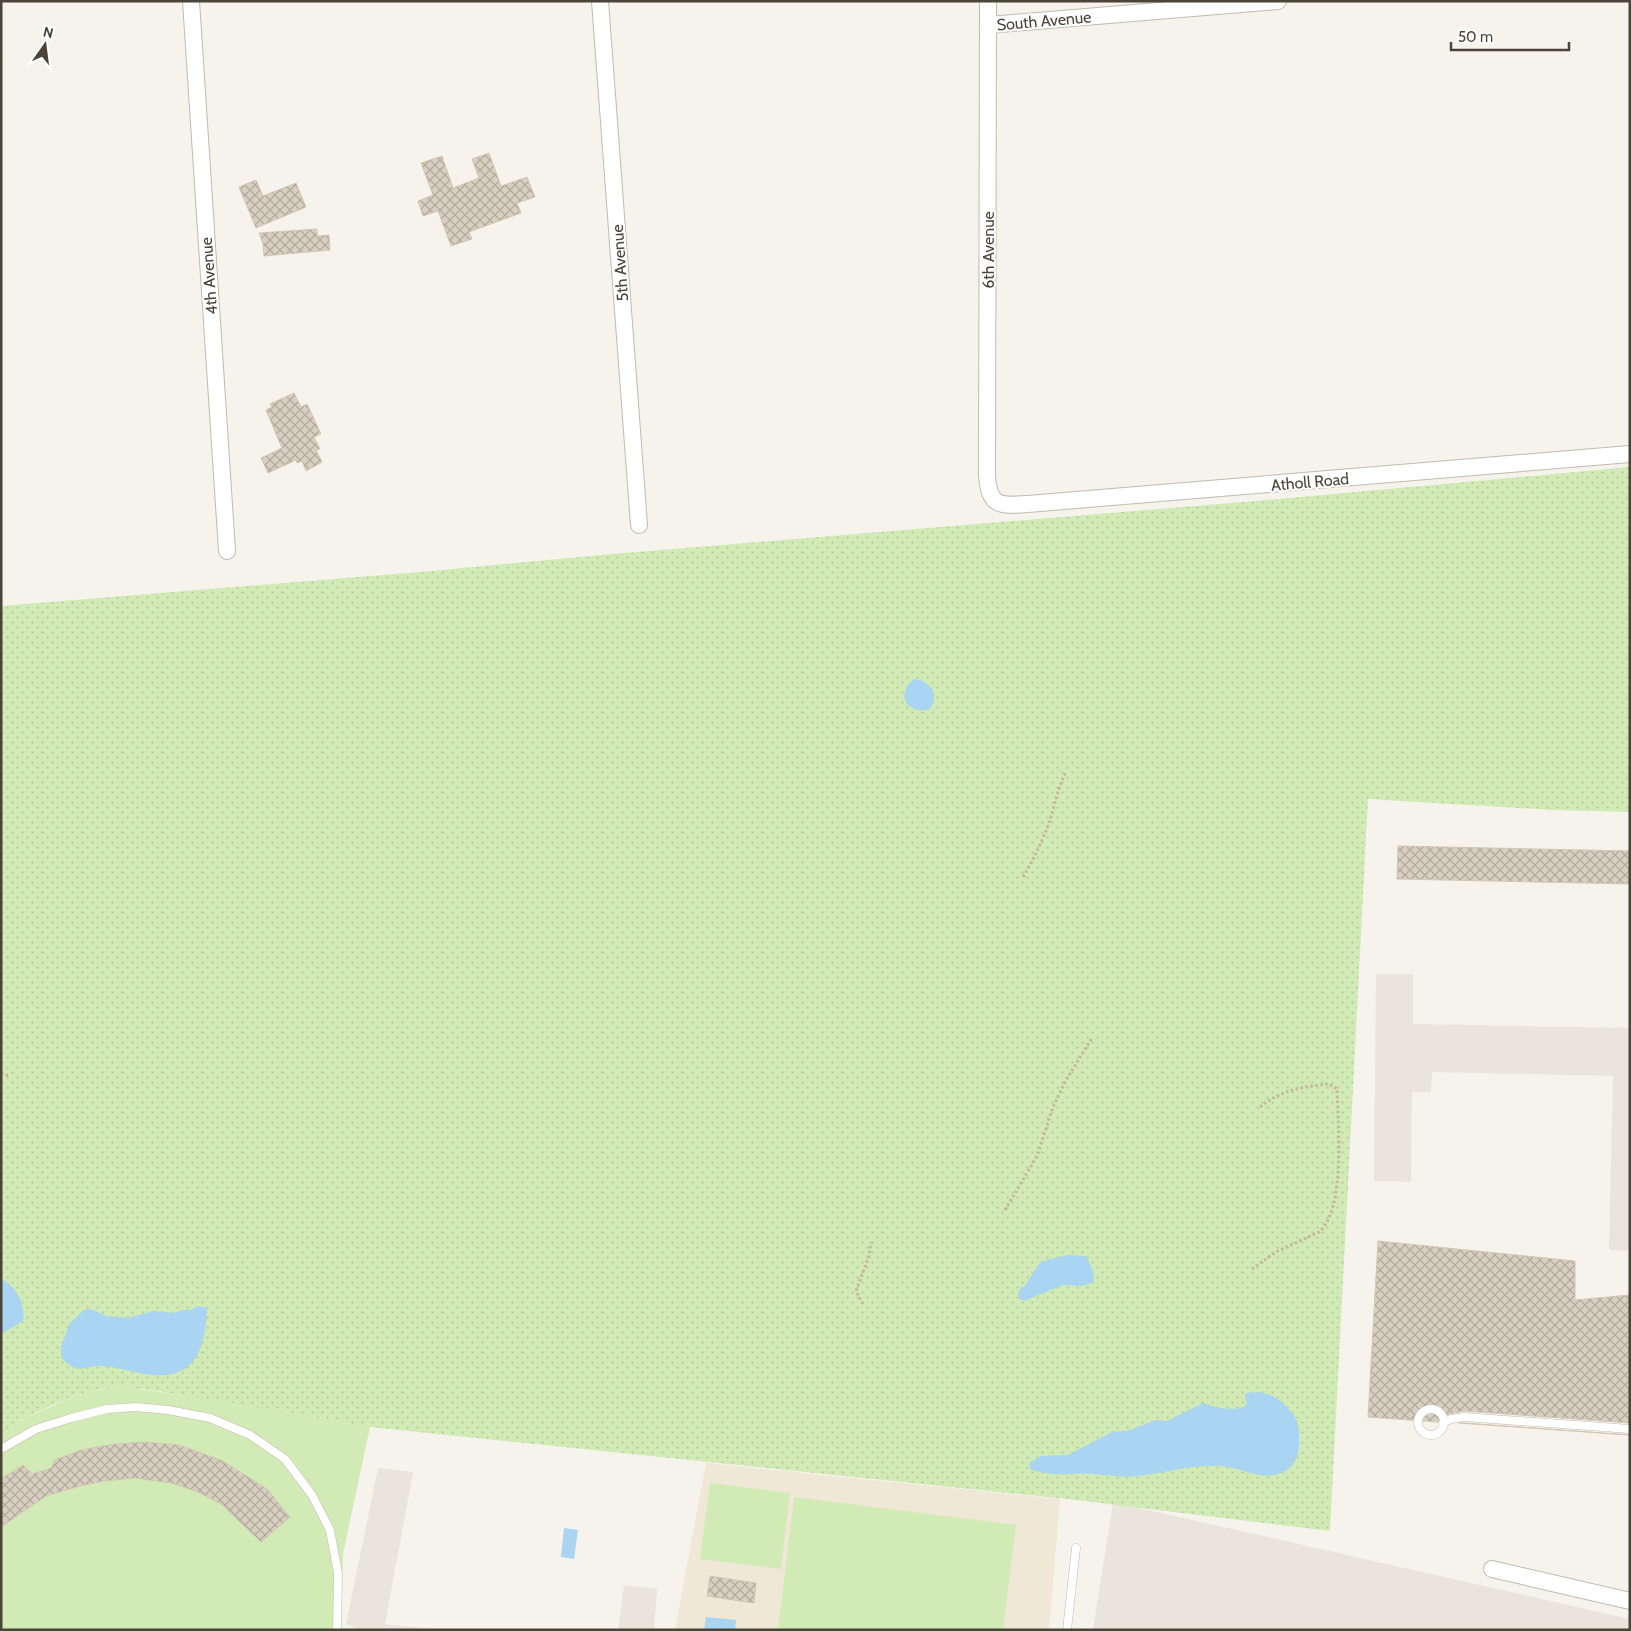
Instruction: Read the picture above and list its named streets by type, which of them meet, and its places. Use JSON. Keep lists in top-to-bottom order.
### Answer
{
  "streets": {
    "street": [
      "South Avenue",
      "6th Avenue",
      "5th Avenue",
      "4th Avenue",
      "Atholl Road"
    ]
  },
  "crossings": [
    ["South Avenue", "6th Avenue"],
    ["6th Avenue", "Atholl Road"]
  ],
  "scale_bar": "50 m",
  "north": "top"
}
